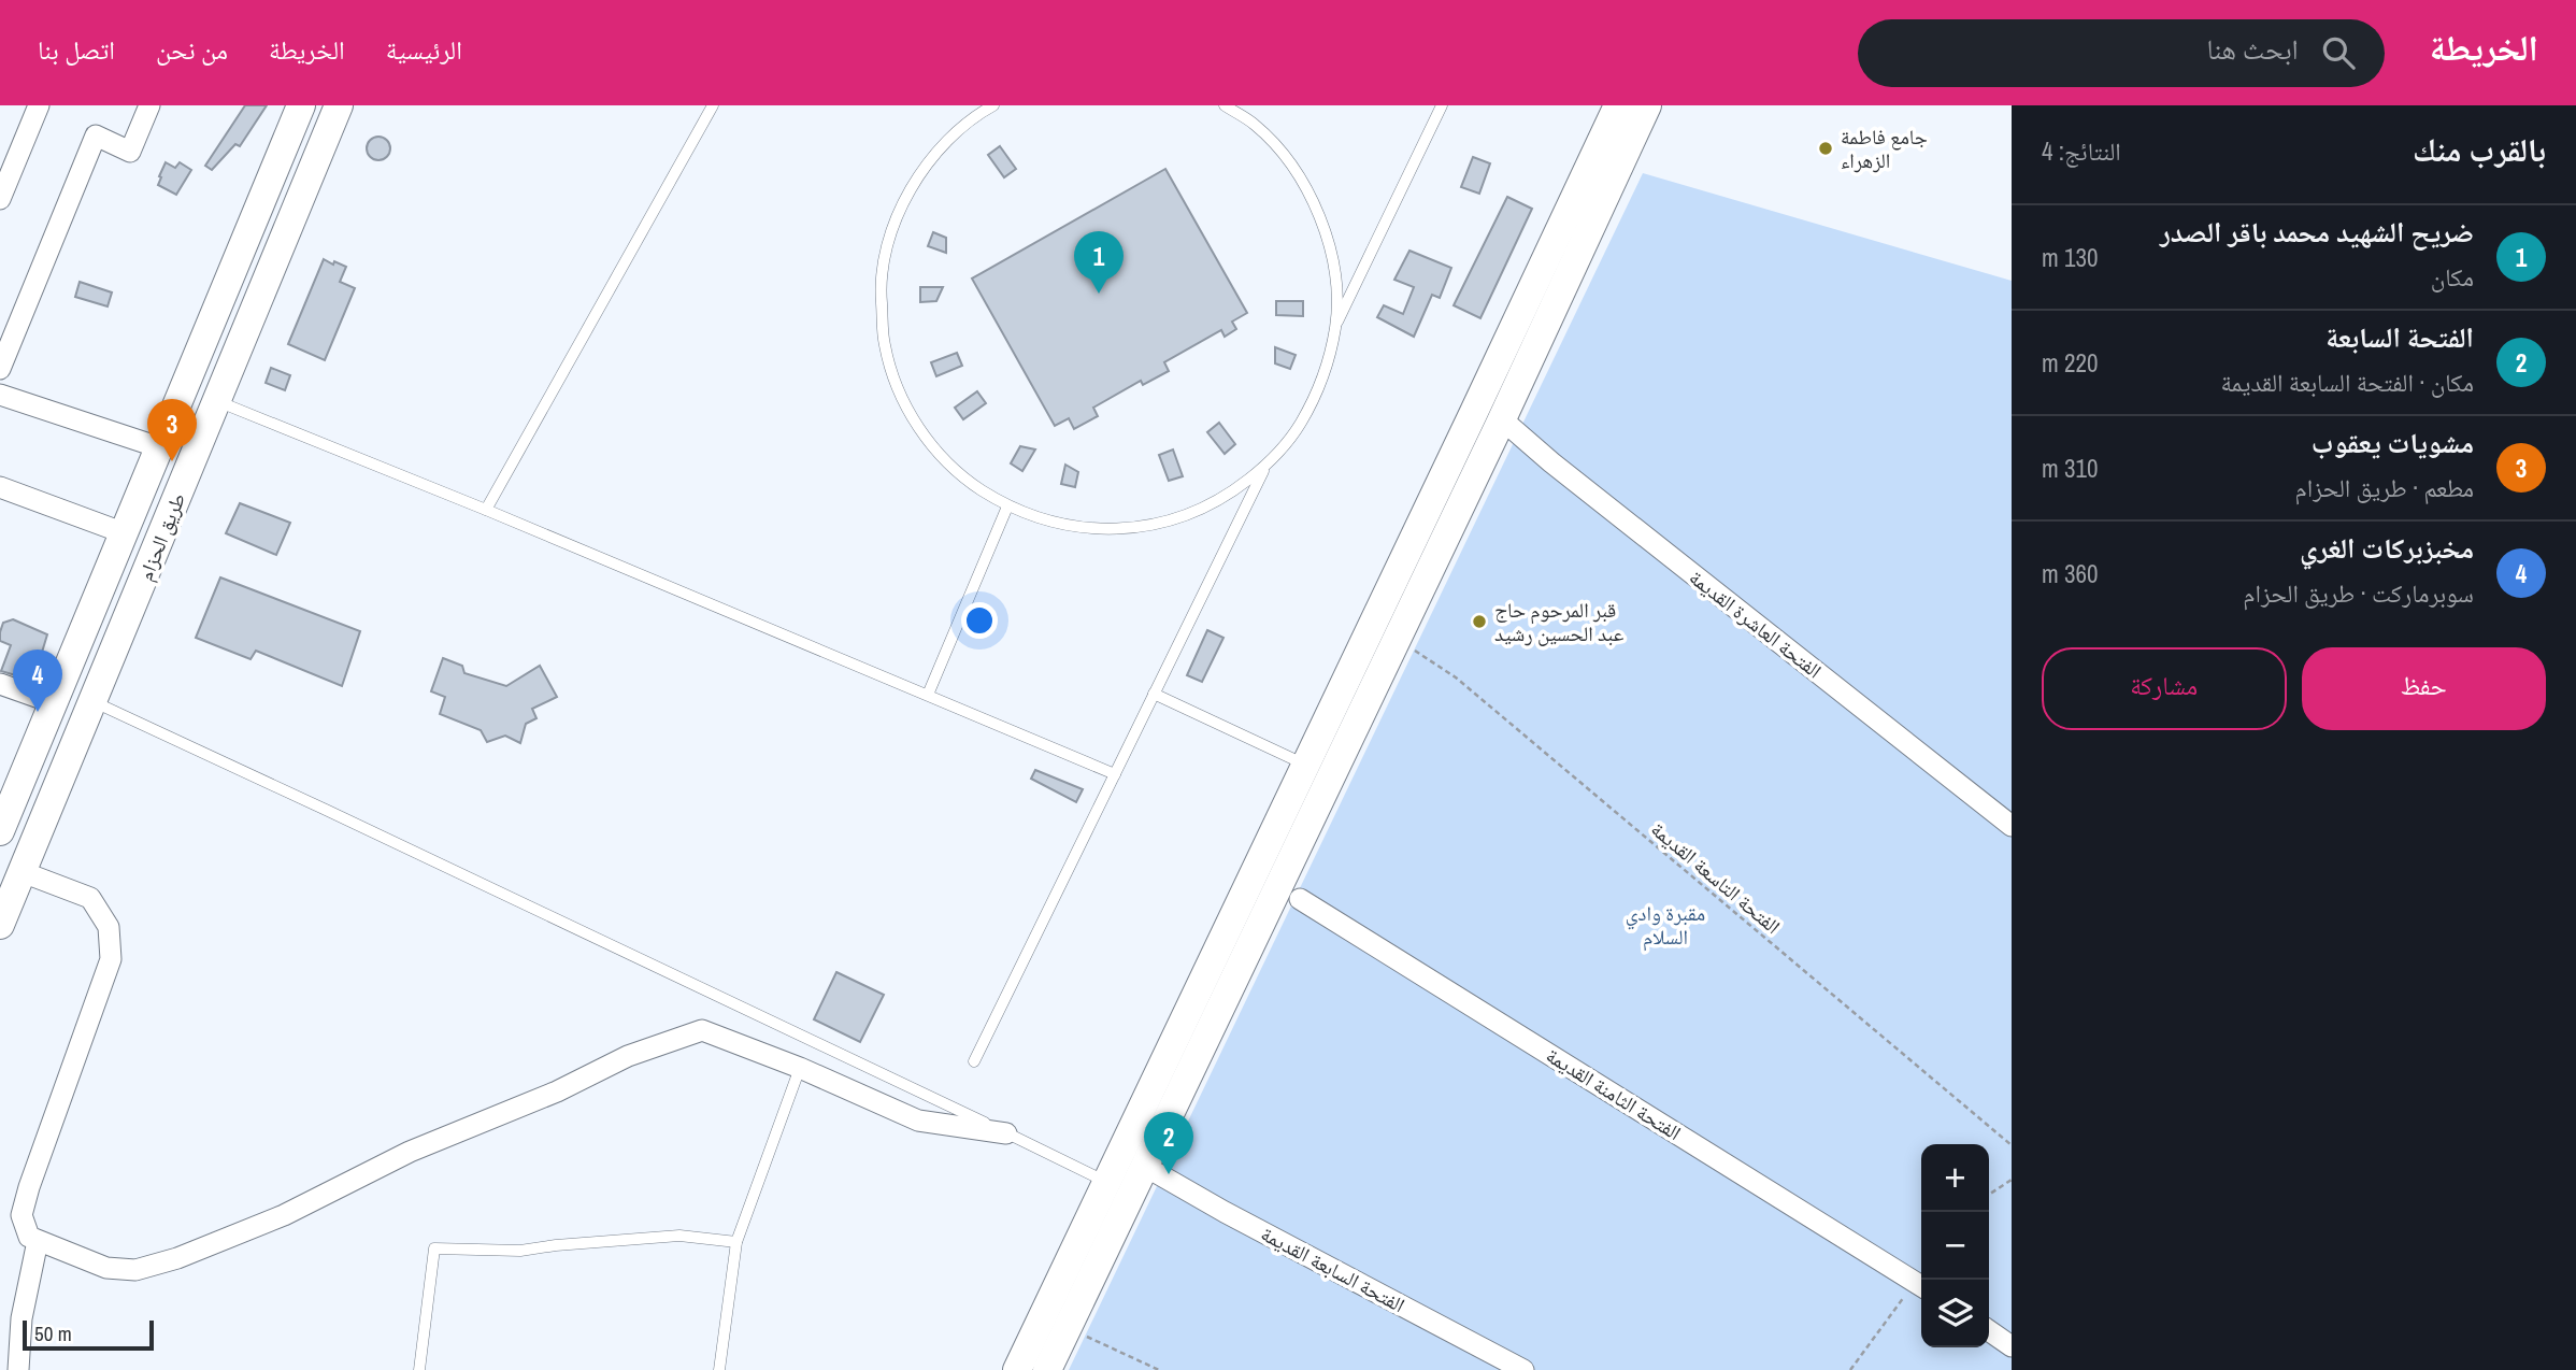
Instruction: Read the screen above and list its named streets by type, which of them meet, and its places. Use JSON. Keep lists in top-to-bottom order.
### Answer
{
  "streets": {
    "street": [
      "طريق الحزام",
      "الفتحة العاشرة القديمة",
      "الفتحة الثامنة القديمة",
      "الفتحة السابعة القديمة"
    ],
    "path": ["الفتحة التاسعة القديمة"]
  },
  "parks": ["مقبرة وادي السلام"],
  "places": ["جامع فاطمة الزهراء", "قبر المرحوم حاج عبد الحسين رشيد"],
  "scale_bar": "50 m",
  "page": {
    "header": "الخريطة",
    "search": "ابحث هنا",
    "nav": [
      "الرئيسية",
      "الخريطة",
      "من نحن",
      "اتصل بنا"
    ],
    "heading": ["بالقرب منك", "النتائج: 4"],
    "list": [
      {
        "mark": "1",
        "name": "ضريح الشهيد محمد باقر الصدر",
        "note": "مكان",
        "value": "130 m"
      },
      {
        "mark": "2",
        "name": "الفتحة السابعة",
        "note": "مكان · الفتحة السابعة القديمة",
        "value": "220 m"
      },
      {
        "mark": "3",
        "name": "مشويات يعقوب",
        "note": "مطعم · طريق الحزام",
        "value": "310 m"
      },
      {
        "mark": "4",
        "name": "مخبزبركات الغري",
        "note": "سوبرماركت · طريق الحزام",
        "value": "360 m"
      }
    ],
    "pins": [
      "1",
      "3",
      "4",
      "2"
    ],
    "buttons": ["حفظ", "مشاركة"],
    "map_buttons": ["+", "−"],
    "scale": "50 m"
  }
}
